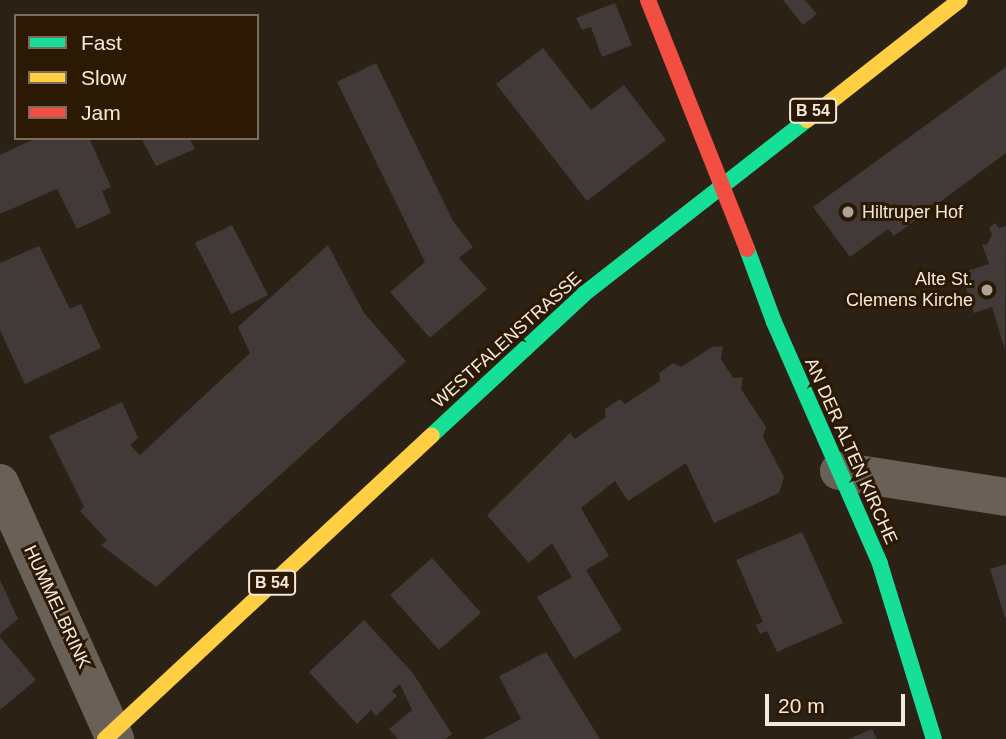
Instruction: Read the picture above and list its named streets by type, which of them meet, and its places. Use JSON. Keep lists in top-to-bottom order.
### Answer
{
  "streets": {
    "main road": ["B 54", "WESTFALENSTRASSE", "AN DER ALTEN KIRCHE"],
    "street": ["HUMMELBRINK"]
  },
  "crossings": [
    ["WESTFALENSTRASSE", "AN DER ALTEN KIRCHE"],
    ["WESTFALENSTRASSE", "HUMMELBRINK"]
  ],
  "places": ["Hiltruper Hof", "Alte St. Clemens Kirche"],
  "legend": ["Fast", "Slow", "Jam"],
  "scale_bar": "20 m"
}
